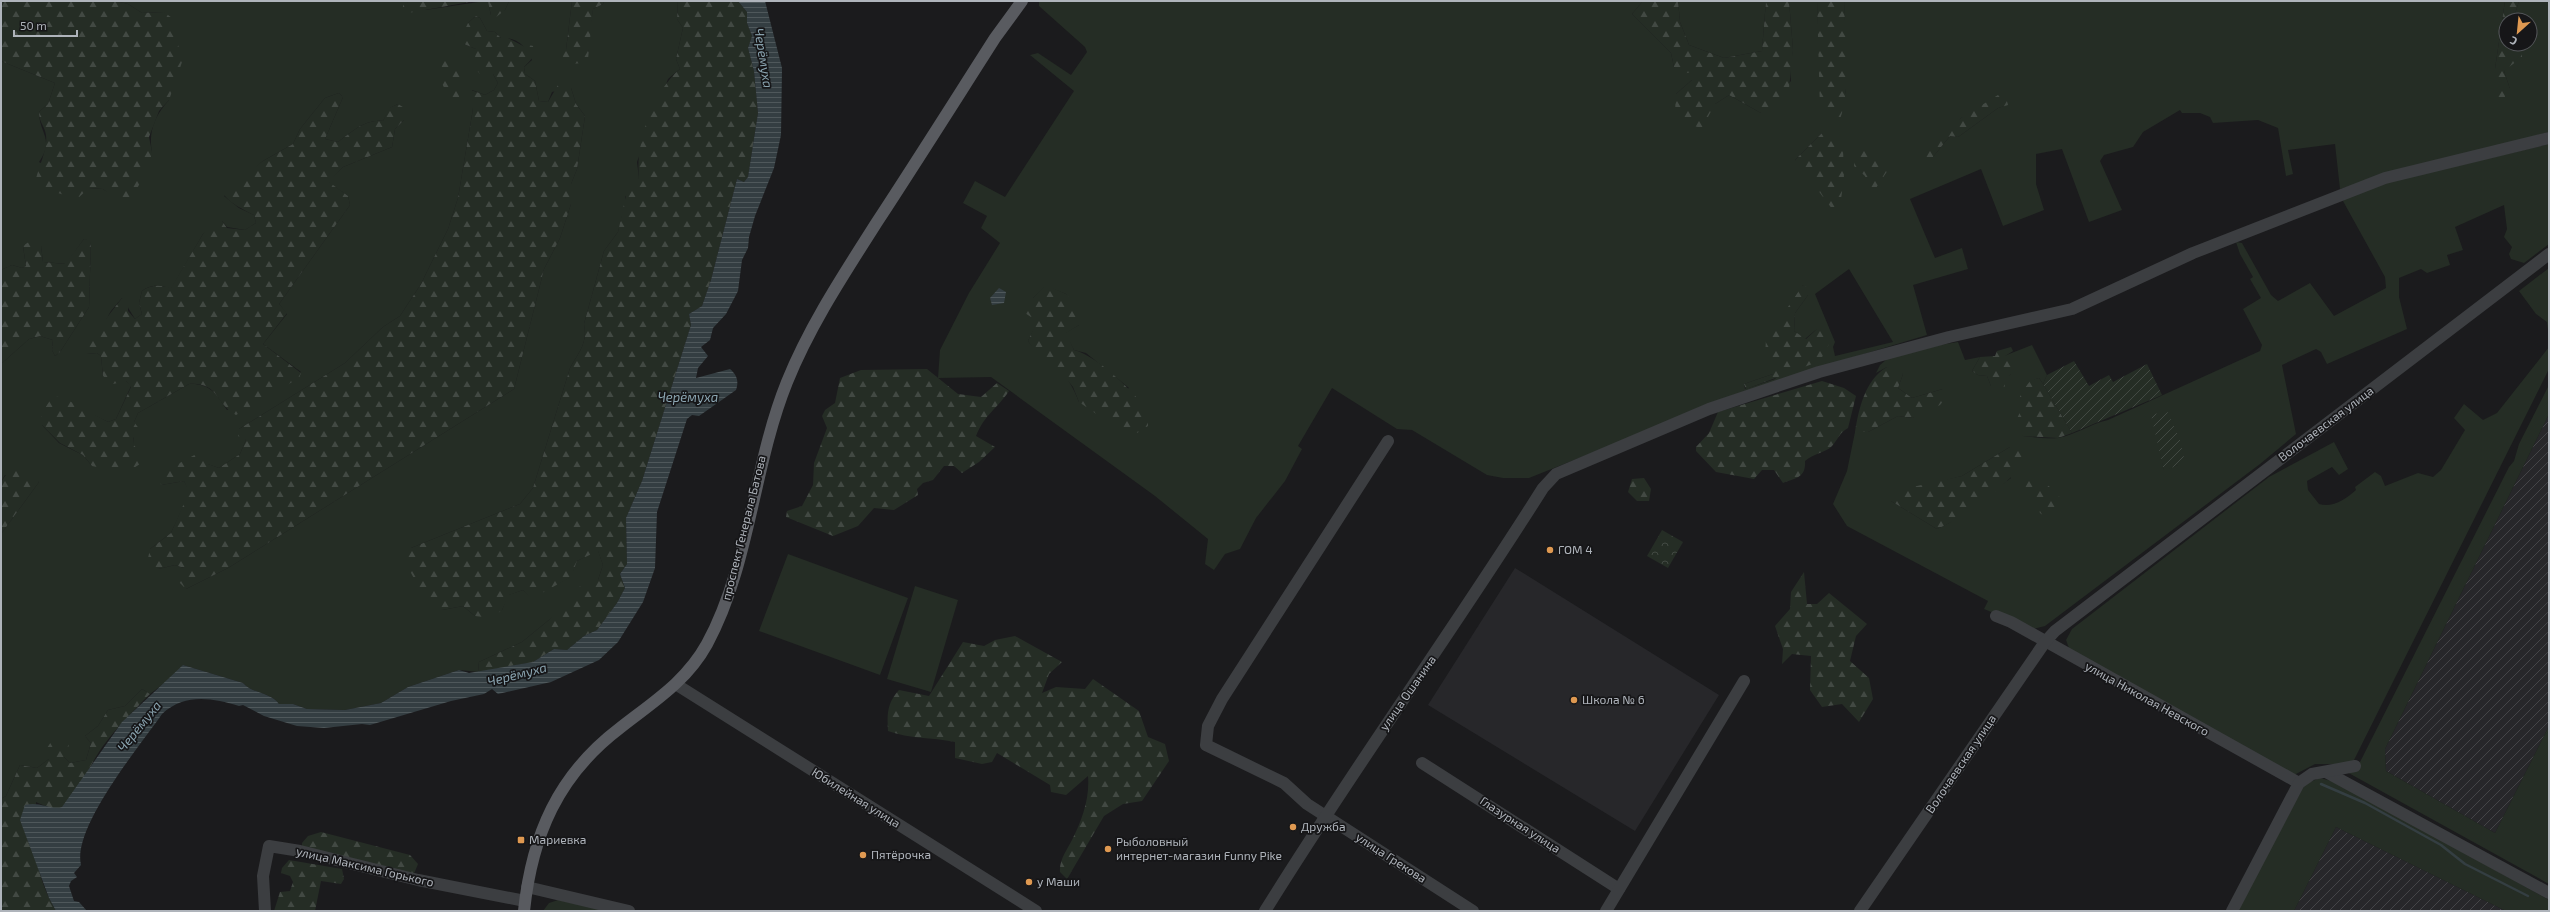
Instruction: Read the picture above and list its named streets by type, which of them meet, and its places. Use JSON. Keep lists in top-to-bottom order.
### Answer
{
  "streets": {
    "main road": ["проспект Генерала Батова"],
    "street": [
      "Волочаевская улица",
      "улица Ошанина",
      "улица Николая Невского",
      "Юбилейная улица",
      "Глазурная улица",
      "улица Грекова",
      "улица Максима Горького"
    ]
  },
  "crossings": [
    ["Волочаевская улица", "улица Николая Невского"],
    ["проспект Генерала Батова", "Юбилейная улица"],
    ["проспект Генерала Батова", "улица Максима Горького"],
    ["улица Ошанина", "улица Грекова"]
  ],
  "water": ["Черёмуха"],
  "places": {
    "other": [
      "ГОМ 4",
      "Школа № 6",
      "Дружба",
      "Рыболовный интернет-магазин Funny Pike",
      "Пятёрочка",
      "у Маши"
    ],
    "transit": ["Мариевка"]
  },
  "scale_bar": "50 m",
  "north": "bottom left"
}
